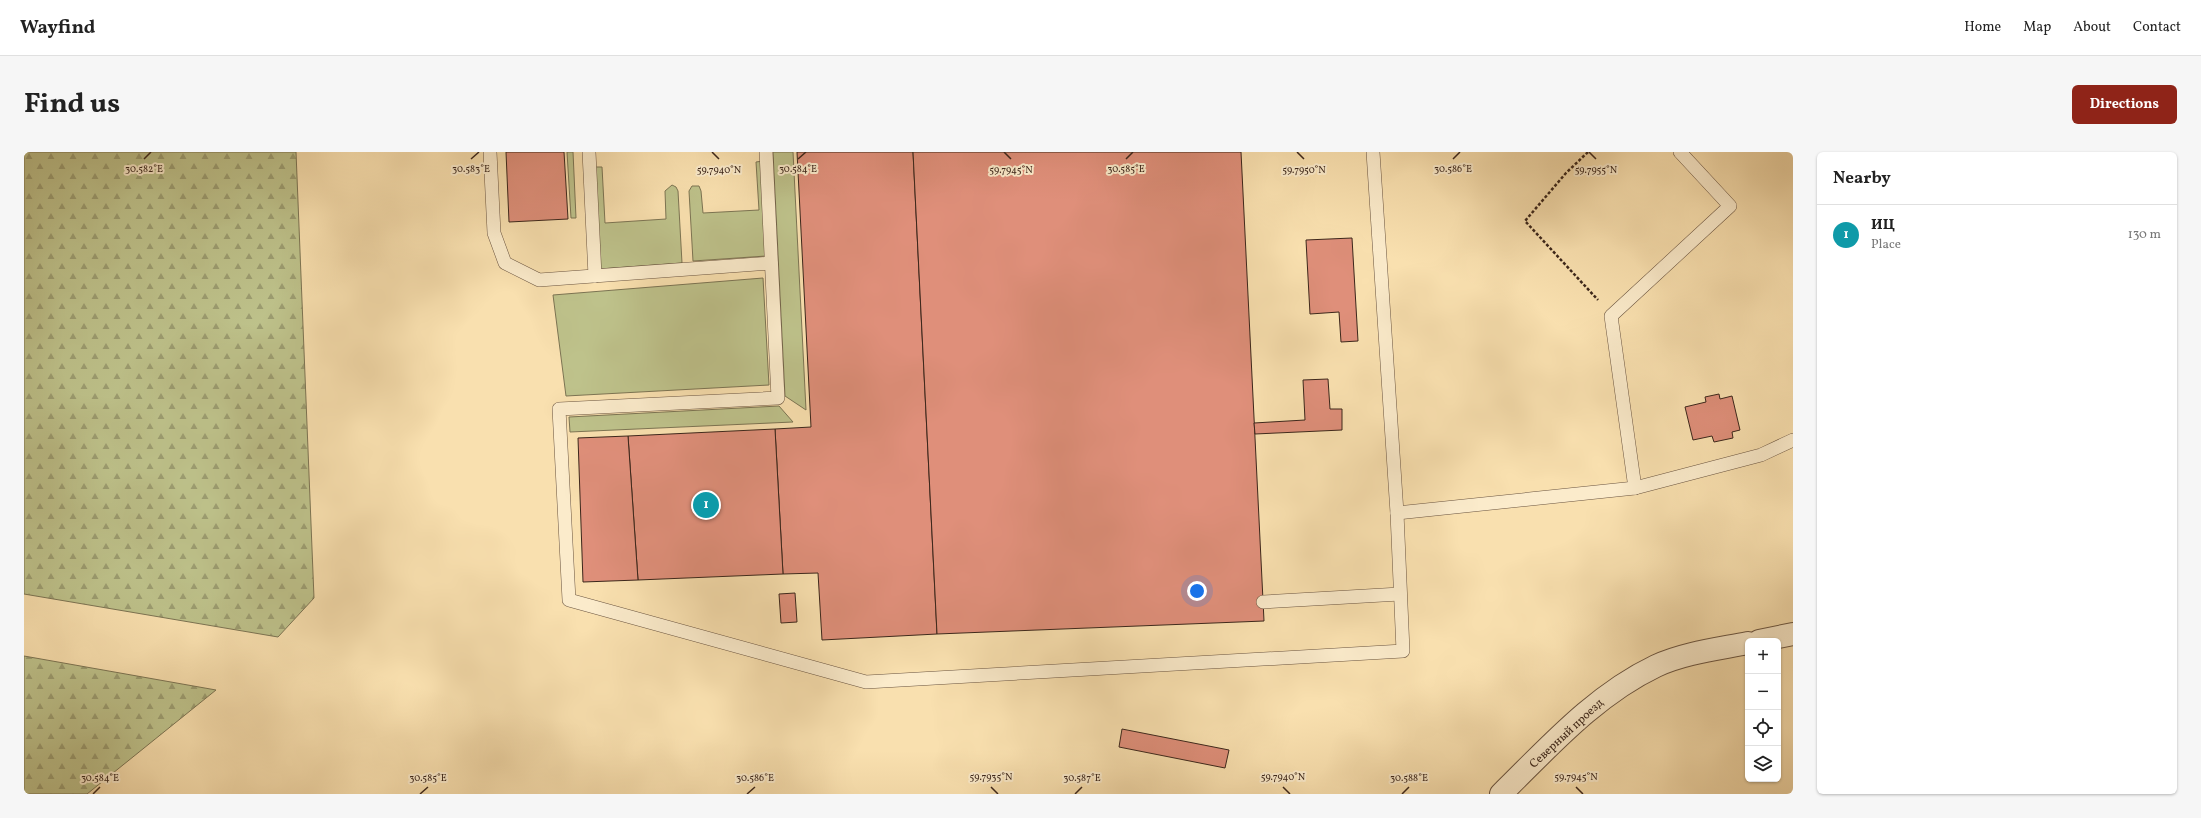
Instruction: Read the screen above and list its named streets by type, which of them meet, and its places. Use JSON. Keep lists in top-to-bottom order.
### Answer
{
  "streets": {
    "street": ["Северный проезд"]
  },
  "page": {
    "header": "Wayfind",
    "nav": [
      "Home",
      "Map",
      "About",
      "Contact"
    ],
    "title": "Find us",
    "buttons": "Directions",
    "heading": "Nearby",
    "list": [
      {
        "mark": "1",
        "name": "ИЦ",
        "note": "Place",
        "value": "130 m"
      }
    ],
    "pins": "1",
    "map_buttons": ["+", "−"]
  },
  "coordinates": [
    "30.586°E",
    "30.582°E",
    "30.583°E",
    "30.584°E",
    "30.585°E",
    "59.7940°N",
    "59.7945°N",
    "59.7950°N",
    "59.7955°N",
    "59.7935°N",
    "30.587°E",
    "30.588°E"
  ]
}
